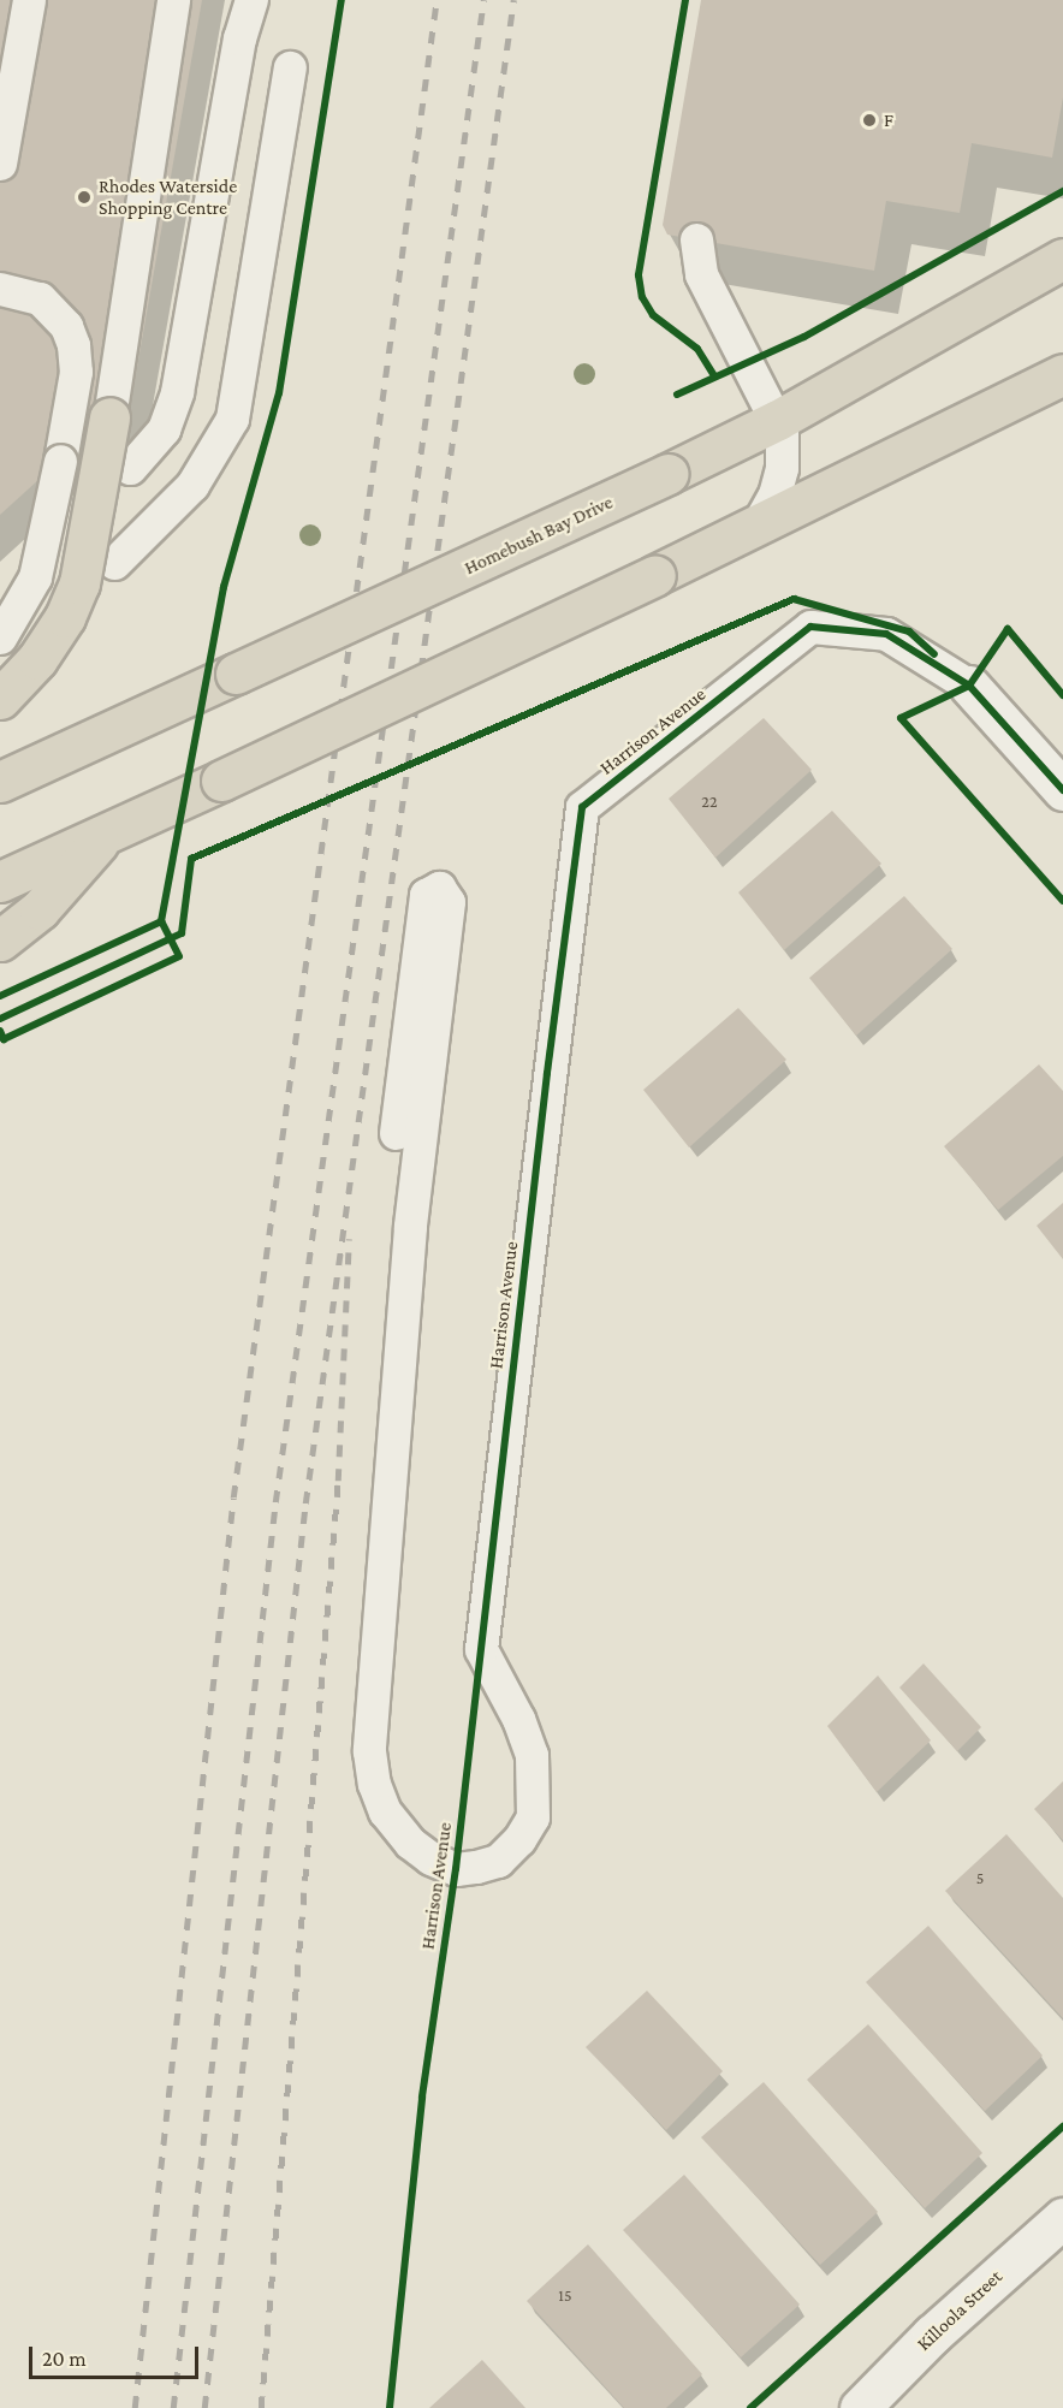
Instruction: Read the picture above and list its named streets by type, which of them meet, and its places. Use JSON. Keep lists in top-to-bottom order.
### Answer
{
  "streets": {
    "highway": ["Homebush Bay Drive"],
    "street": ["Harrison Avenue", "Killoola Street"]
  },
  "places": ["F", "Rhodes Waterside Shopping Centre"],
  "house_numbers": ["22", "5", "15"],
  "scale_bar": "20 m"
}
